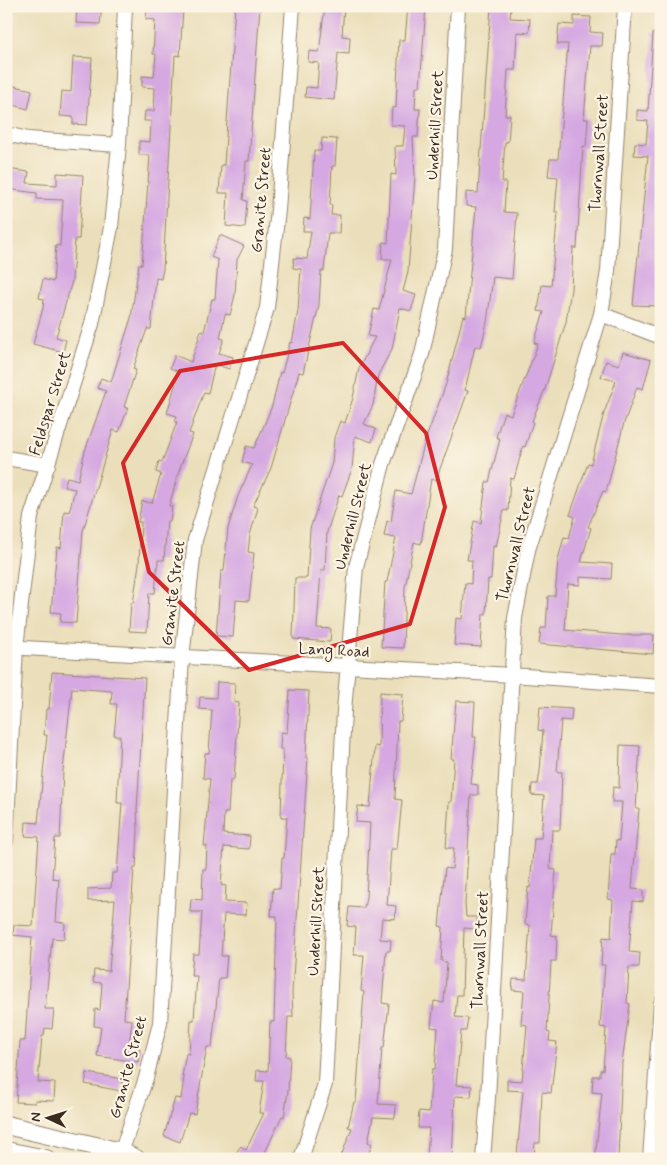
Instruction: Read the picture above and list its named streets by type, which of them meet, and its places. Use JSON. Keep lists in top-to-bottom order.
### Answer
{
  "streets": {
    "street": [
      "Underhill Street",
      "Thornwall Street",
      "Granite Street",
      "Feldspar Street",
      "Lang Road"
    ]
  },
  "crossings": [
    ["Underhill Street", "Lang Road"],
    ["Thornwall Street", "Lang Road"],
    ["Granite Street", "Lang Road"],
    ["Feldspar Street", "Lang Road"]
  ],
  "north": "left"
}
